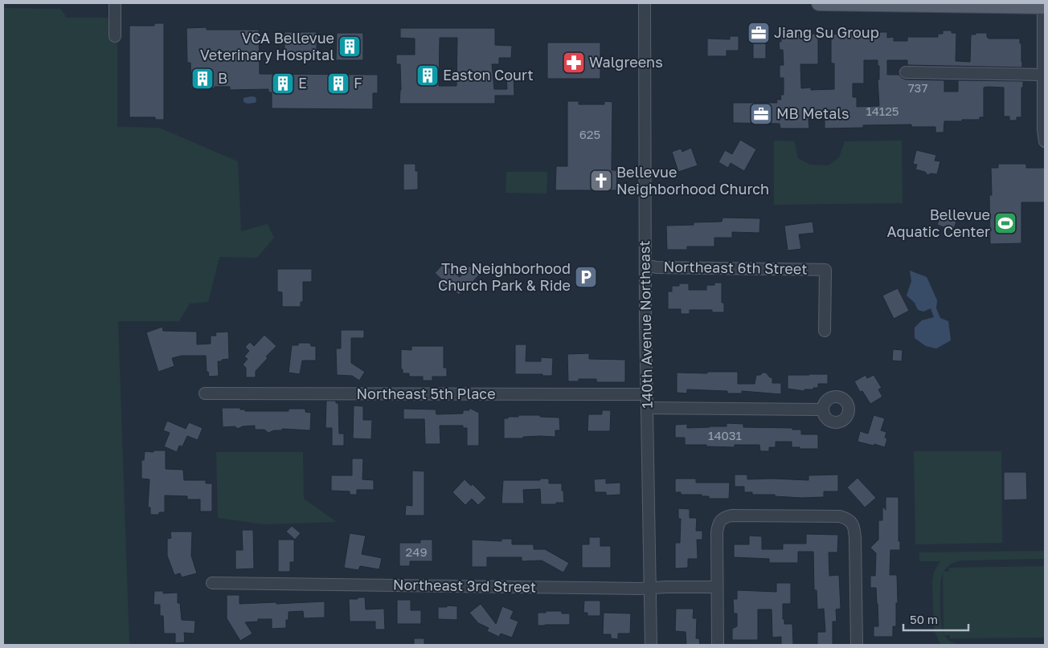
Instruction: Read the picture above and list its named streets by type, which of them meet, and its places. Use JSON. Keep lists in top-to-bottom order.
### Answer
{
  "streets": {
    "street": [
      "Northeast 6th Street",
      "140th Avenue Northeast",
      "Northeast 5th Place",
      "Northeast 3rd Street"
    ]
  },
  "crossings": [
    ["Northeast 6th Street", "140th Avenue Northeast"],
    ["140th Avenue Northeast", "Northeast 5th Place"],
    ["140th Avenue Northeast", "Northeast 3rd Street"]
  ],
  "places": {
    "office": ["Jiang Su Group", "MB Metals"],
    "building": [
      "VCA Bellevue Veterinary Hospital",
      "Easton Court",
      "B",
      "E",
      "F"
    ],
    "pharmacy": ["Walgreens"],
    "church": ["Bellevue Neighborhood Church"],
    "sports": ["Bellevue Aquatic Center"],
    "parking": ["The Neighborhood Church Park & Ride"]
  },
  "house_numbers": [
    "737",
    "14125",
    "625",
    "14031",
    "249"
  ],
  "scale_bar": "50 m"
}
